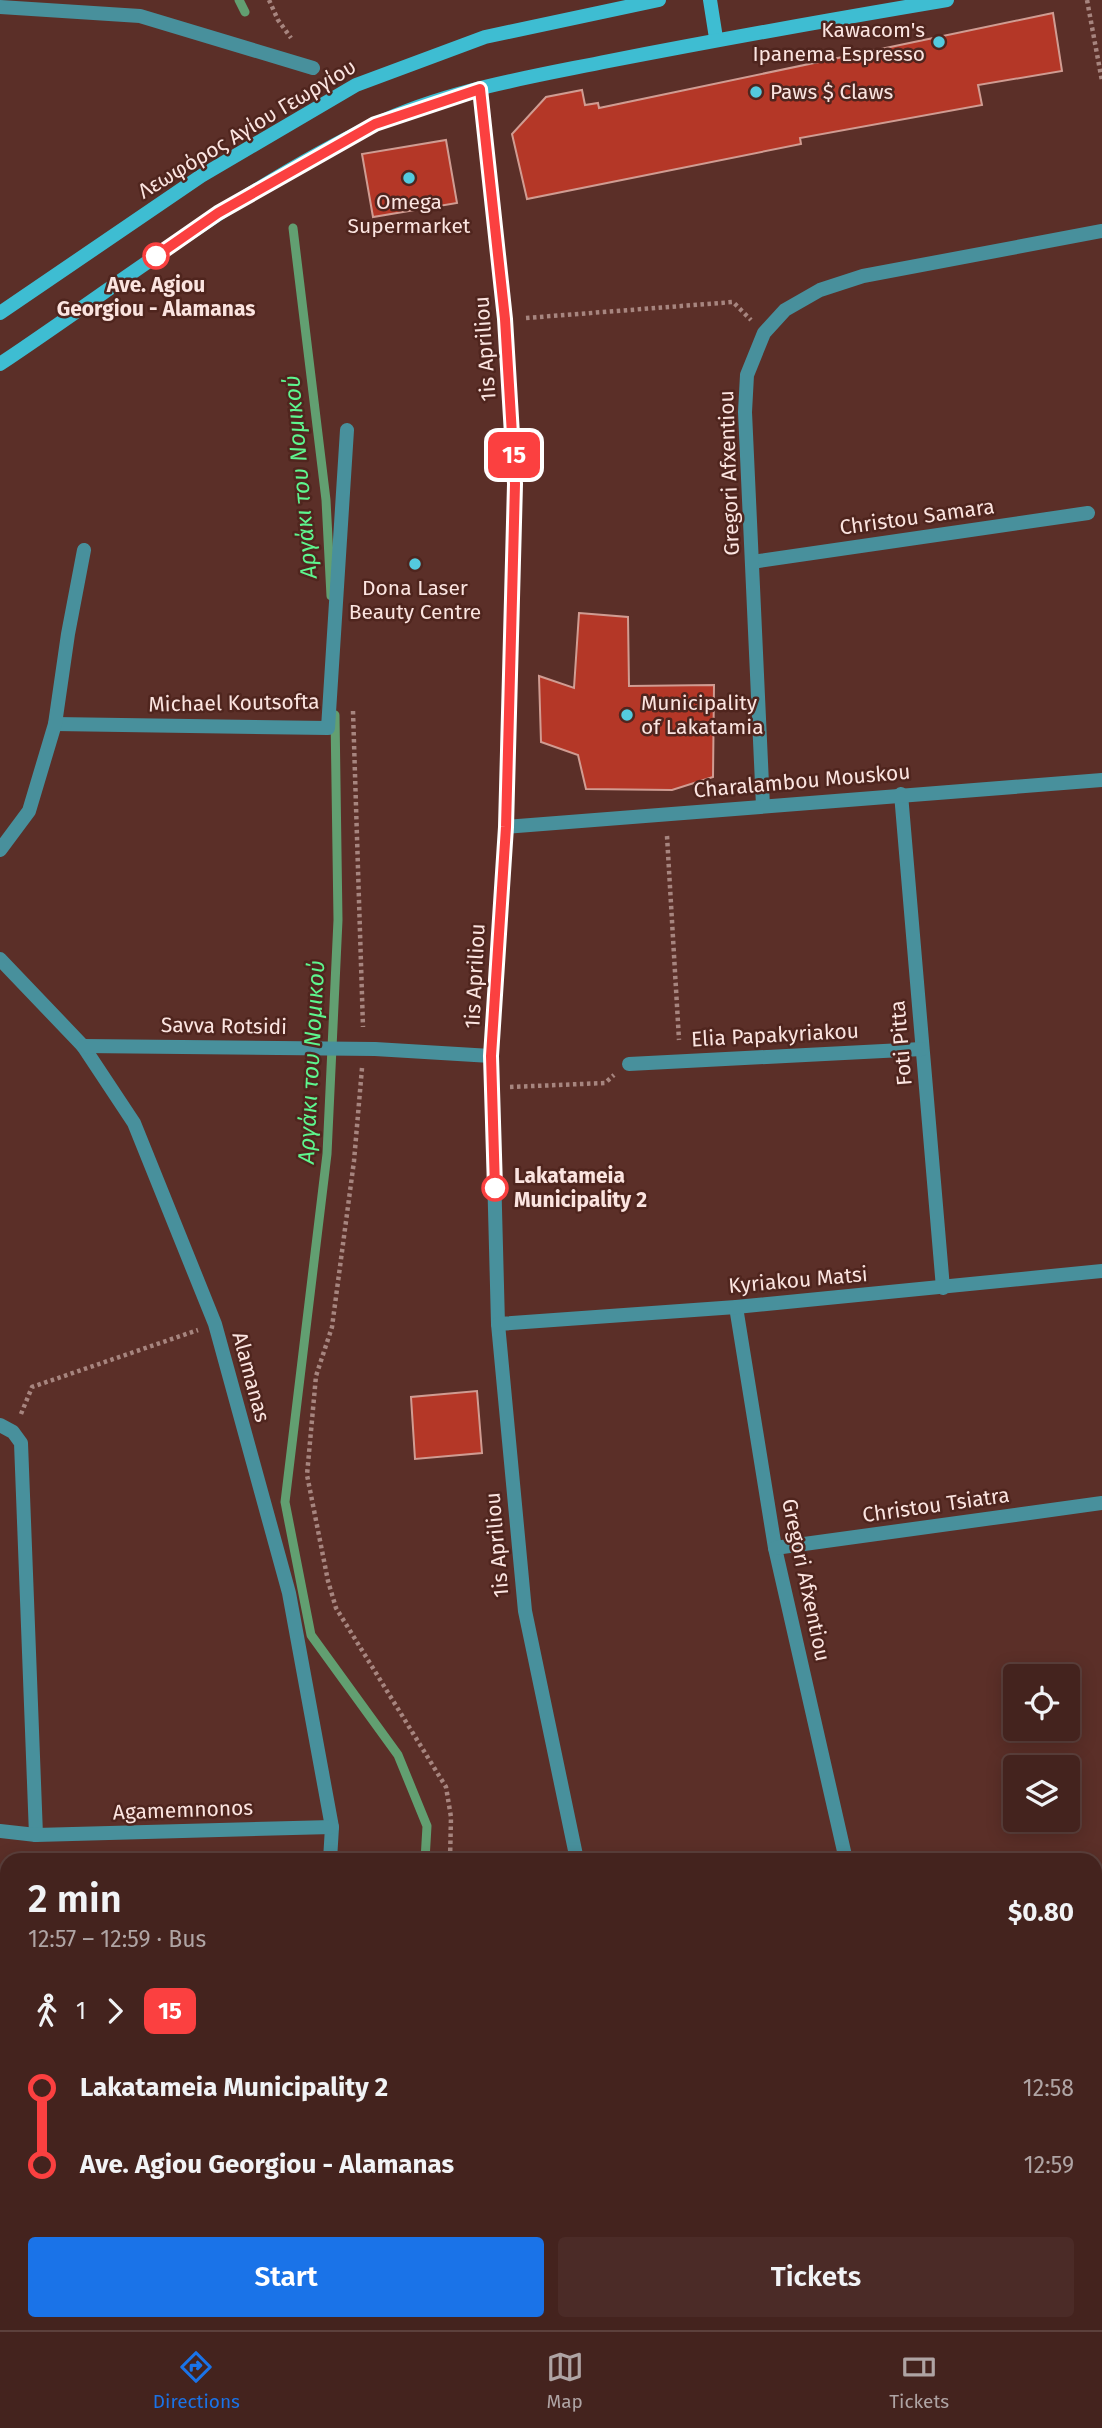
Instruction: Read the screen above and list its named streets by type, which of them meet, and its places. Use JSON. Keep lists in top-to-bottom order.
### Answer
{
  "streets": {
    "main road": ["Λεωφόρος Αγίου Γεωργίου"],
    "street": [
      "1is Apriliou",
      "Gregori Afxentiou",
      "Christou Samara",
      "Michael Koutsofta",
      "Charalambou Mouskou",
      "Savva Rotsidi",
      "Elia Papakyriakou",
      "Foti Pitta",
      "Kyriakou Matsi",
      "Alamanas",
      "Christou Tsiatra",
      "Agamemnonos"
    ]
  },
  "crossings": [
    ["1is Apriliou", "Charalambou Mouskou"],
    ["1is Apriliou", "Savva Rotsidi"],
    ["1is Apriliou", "Kyriakou Matsi"],
    ["Gregori Afxentiou", "Christou Samara"],
    ["Gregori Afxentiou", "Charalambou Mouskou"],
    ["Gregori Afxentiou", "Kyriakou Matsi"],
    ["Gregori Afxentiou", "Christou Tsiatra"],
    ["Charalambou Mouskou", "Foti Pitta"],
    ["Savva Rotsidi", "Alamanas"],
    ["Elia Papakyriakou", "Foti Pitta"],
    ["Foti Pitta", "Kyriakou Matsi"],
    ["Alamanas", "Agamemnonos"]
  ],
  "water": ["Αργάκι του Νομικού"],
  "places": [
    "Kawacom's Ipanema Espresso",
    "Paws $ Claws",
    "Omega Supermarket",
    "Ave. Agiou Georgiou - Alamanas",
    "Dona Laser Beauty Centre",
    "Municipality of Lakatamia",
    "Lakatameia Municipality 2"
  ],
  "lines": ["bus line 15"],
  "page": {
    "on_map": "15",
    "heading": ["2 min", "12:57 – 12:59 · Bus", "$0.80"],
    "legs": ["1", "15"],
    "list": [
      {
        "name": "Lakatameia Municipality 2",
        "value": "12:58"
      },
      {
        "name": "Ave. Agiou Georgiou - Alamanas",
        "value": "12:59"
      }
    ],
    "buttons": ["Start", "Tickets"],
    "tabs": ["Directions", "Map", "Tickets"]
  }
}
